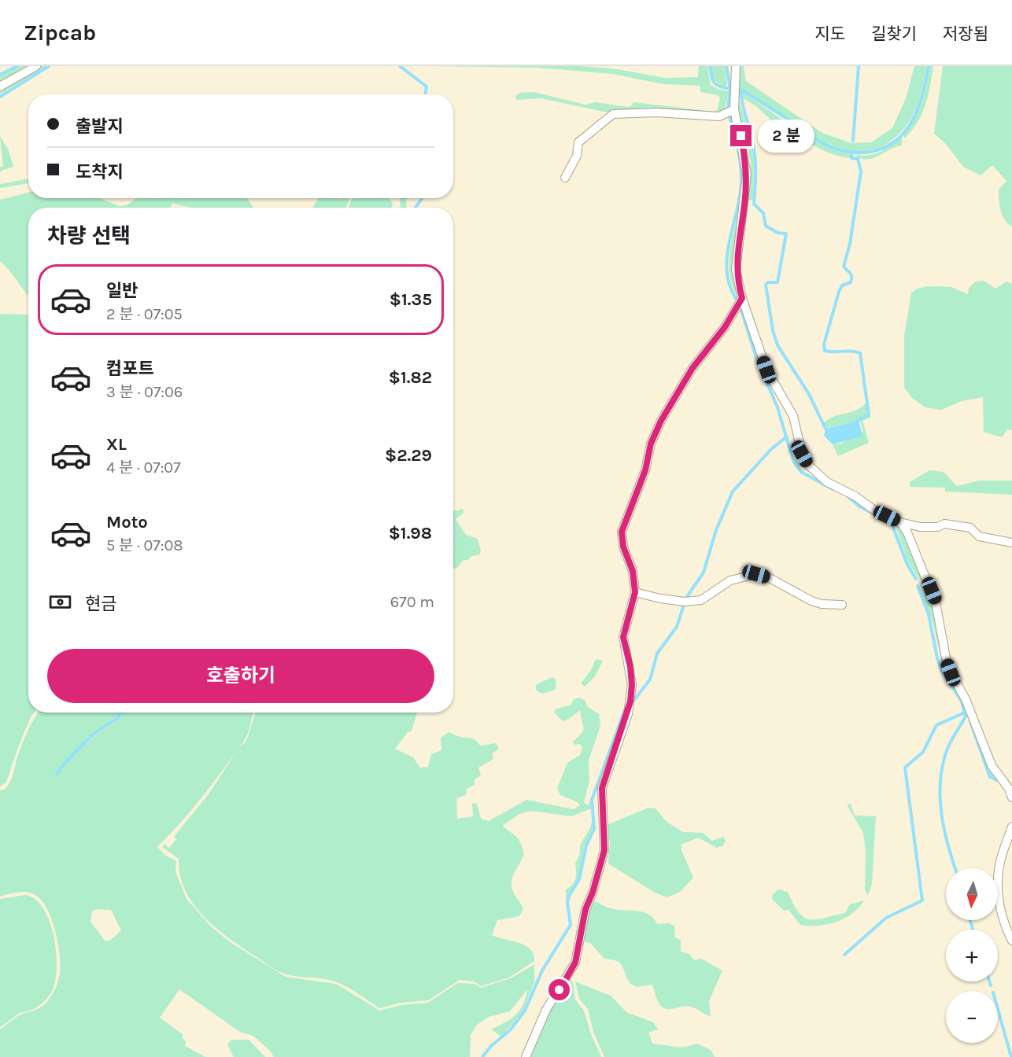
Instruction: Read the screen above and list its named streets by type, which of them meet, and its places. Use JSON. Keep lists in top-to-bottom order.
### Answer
{
  "north": "bottom",
  "page": {
    "header": "Zipcab",
    "nav": ["지도", "길찾기", "저장됨"],
    "banner": ["출발지", "도착지"],
    "bubble": "2 분",
    "heading": "차량 선택",
    "list": [
      {
        "name": "일반",
        "note": "2 분 · 07:05",
        "value": "$1.35"
      },
      {
        "name": "컴포트",
        "note": "3 분 · 07:06",
        "value": "$1.82"
      },
      {
        "name": "XL",
        "note": "4 분 · 07:07",
        "value": "$2.29"
      },
      {
        "name": "Moto",
        "note": "5 분 · 07:08",
        "value": "$1.98"
      }
    ],
    "pay": ["현금", "670 m"],
    "buttons": "호출하기",
    "map_buttons": ["+", "−"]
  }
}
